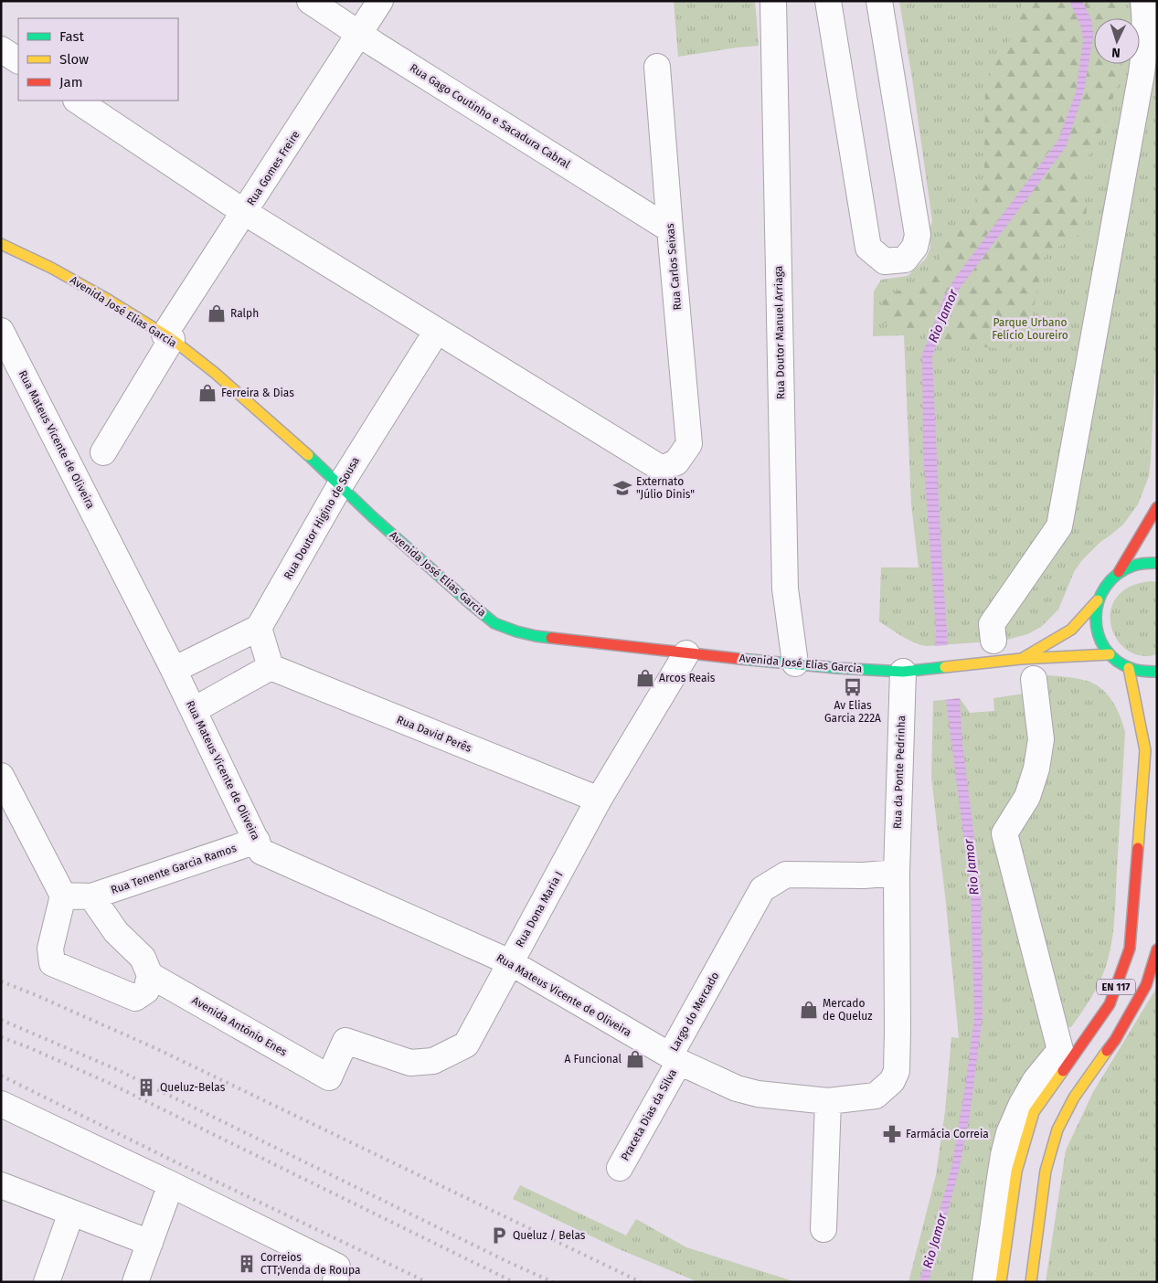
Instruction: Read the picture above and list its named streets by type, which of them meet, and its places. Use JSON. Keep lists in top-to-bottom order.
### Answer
{
  "streets": {
    "street": [
      "Rua Gago Coutinho e Sacadura Cabral",
      "Rua Gomes Freire",
      "Rua Carlos Seixas",
      "Avenida José Elias Garcia",
      "Rua Doutor Manuel Arriaga",
      "Rua Mateus Vicente de Oliveira",
      "Rua Doutor Higino de Sousa",
      "Rua David Perês",
      "Rua da Ponte Pedrinha",
      "Rua Tenente Garcia Ramos",
      "Rua Dona Maria I",
      "EN 117",
      "Largo do Mercado",
      "Avenida António Enes",
      "Praceta Dias da Silva"
    ]
  },
  "crossings": [
    ["Rua Gago Coutinho e Sacadura Cabral", "Rua Gomes Freire"],
    ["Rua Gago Coutinho e Sacadura Cabral", "Rua Carlos Seixas"],
    ["Rua Gomes Freire", "Avenida José Elias Garcia"],
    ["Rua Carlos Seixas", "Rua Doutor Higino de Sousa"],
    ["Avenida José Elias Garcia", "Rua Doutor Manuel Arriaga"],
    ["Avenida José Elias Garcia", "Rua Doutor Higino de Sousa"],
    ["Avenida José Elias Garcia", "Rua da Ponte Pedrinha"],
    ["Avenida José Elias Garcia", "Rua Dona Maria I"],
    ["Rua Mateus Vicente de Oliveira", "Rua Tenente Garcia Ramos"],
    ["Rua Mateus Vicente de Oliveira", "Rua Dona Maria I"],
    ["Rua Mateus Vicente de Oliveira", "Largo do Mercado"],
    ["Rua Mateus Vicente de Oliveira", "Praceta Dias da Silva"],
    ["Rua David Perês", "Rua Dona Maria I"],
    ["Rua da Ponte Pedrinha", "Largo do Mercado"],
    ["Rua Dona Maria I", "Avenida António Enes"],
    ["Largo do Mercado", "Praceta Dias da Silva"]
  ],
  "water": ["Rio Jamor"],
  "parks": ["Parque Urbano Felício Loureiro"],
  "places": {
    "shop": [
      "Ralph",
      "Ferreira & Dias",
      "Arcos Reais",
      "Mercado de Queluz",
      "A Funcional"
    ],
    "school or university": ["Externato \"Júlio Dinis\""],
    "bus stop": ["Av Elias Garcia 222A"],
    "building": ["Queluz-Belas", "Correios CTT;Venda de Roupa"],
    "pharmacy": ["Farmácia Correia"],
    "parking": ["Queluz / Belas"]
  },
  "legend": ["Fast", "Slow", "Jam"],
  "north": "bottom"
}
